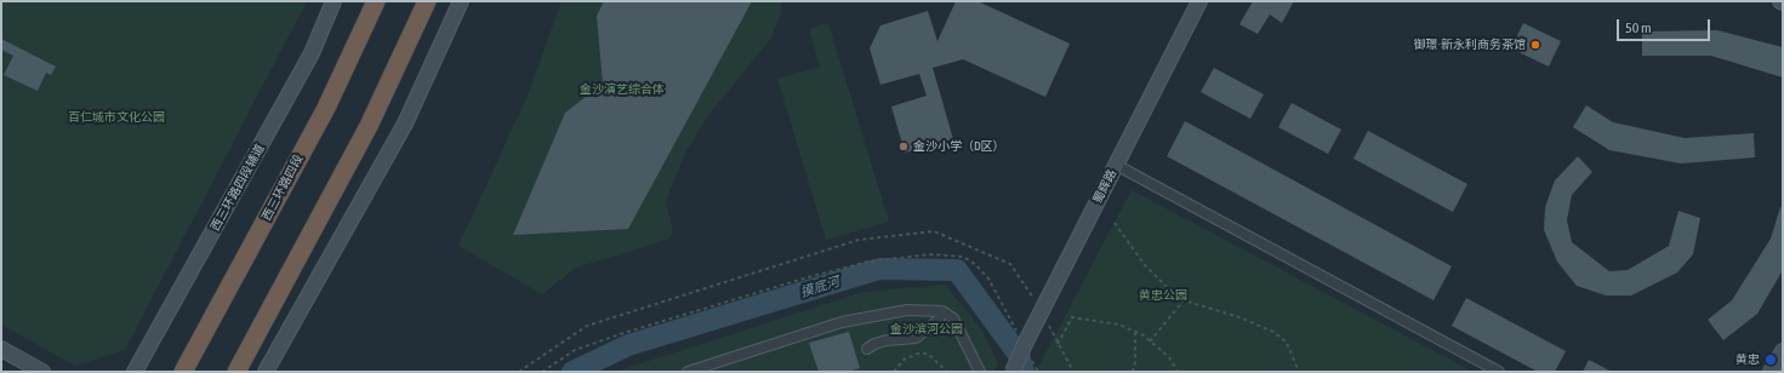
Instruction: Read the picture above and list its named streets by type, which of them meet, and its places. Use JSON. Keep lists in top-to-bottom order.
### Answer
{
  "streets": {
    "highway": ["西三环路四段"],
    "main road": ["蜀辉路", "西三环路四段辅道"]
  },
  "water": ["摸底河"],
  "parks": [
    "金沙演艺综合体",
    "百仁城市文化公园",
    "黄忠公园",
    "金沙滨河公园"
  ],
  "places": ["御璟·新永利商务茶馆", "金沙小学（D区）", "黄忠"],
  "scale_bar": "50 m"
}
